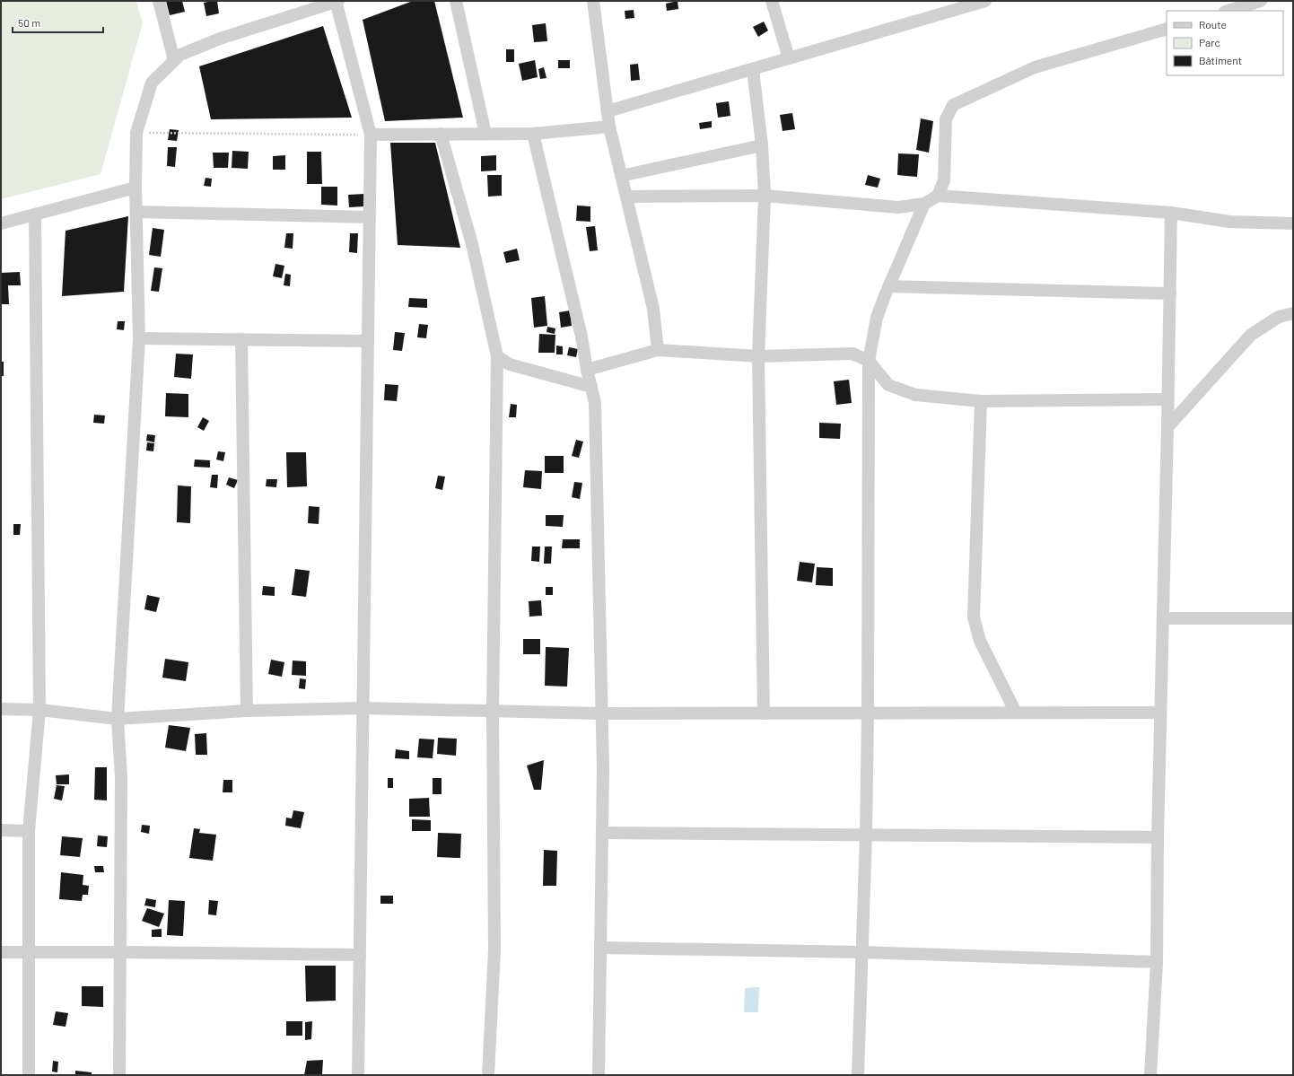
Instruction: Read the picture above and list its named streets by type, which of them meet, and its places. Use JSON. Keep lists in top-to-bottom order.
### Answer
{
  "legend": ["Route", "Parc", "Bâtiment"],
  "scale_bar": "50 m"
}
